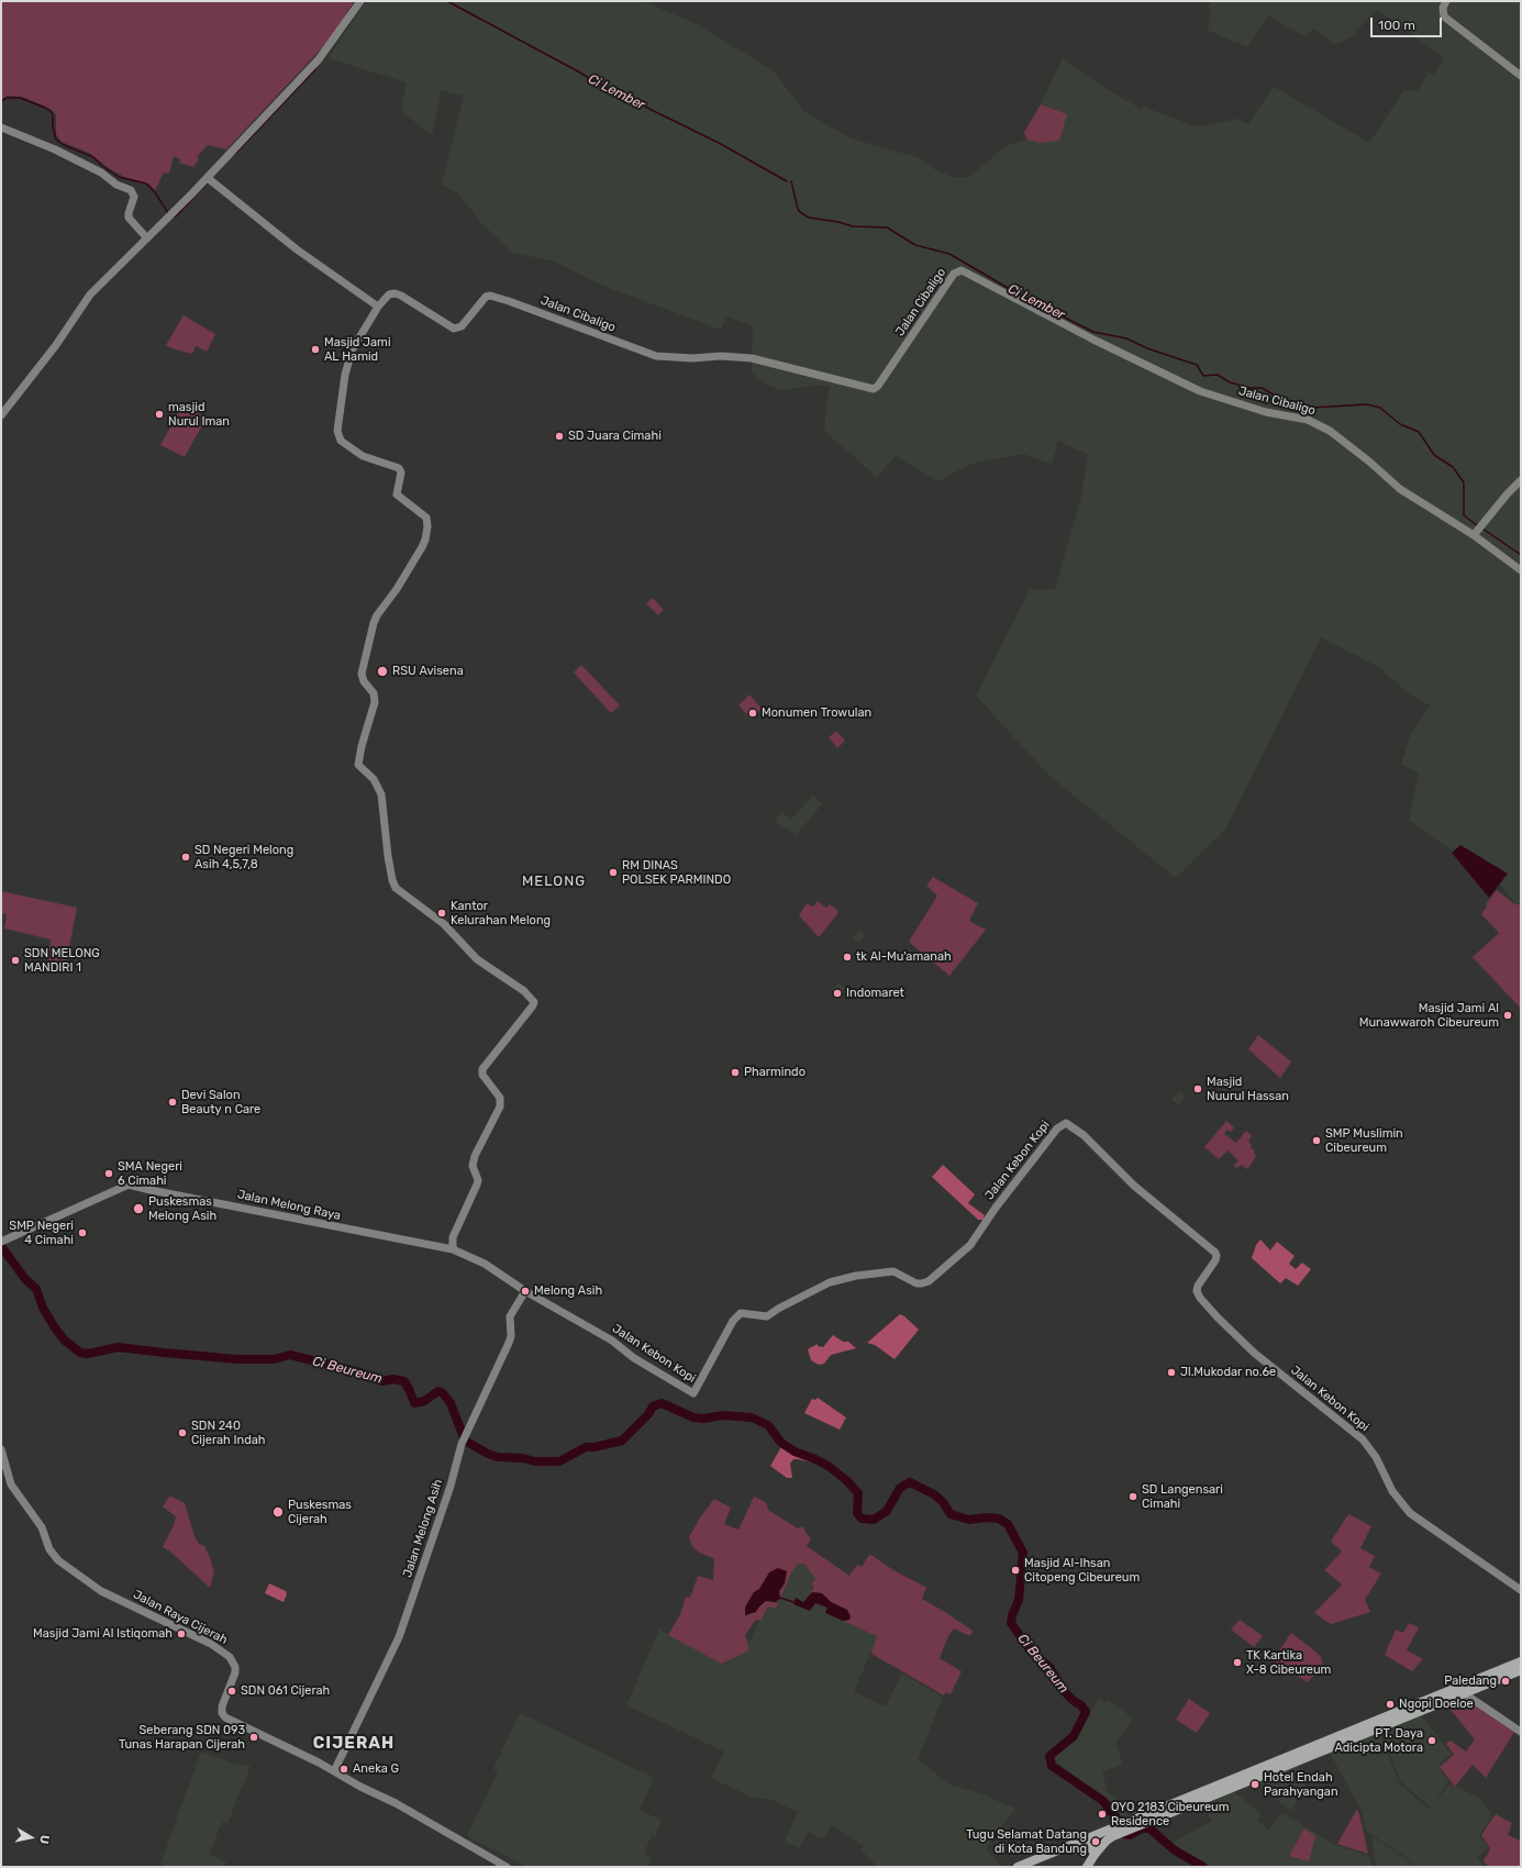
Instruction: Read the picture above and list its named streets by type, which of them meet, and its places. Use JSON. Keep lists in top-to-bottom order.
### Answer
{
  "streets": {
    "main road": [
      "Jalan Cibaligo",
      "Jalan Kebon Kopi",
      "Jalan Melong Raya",
      "Jalan Melong Asih",
      "Jalan Raya Cijerah"
    ]
  },
  "crossings": [
    ["Jalan Kebon Kopi", "Jalan Melong Raya"],
    ["Jalan Kebon Kopi", "Jalan Melong Asih"],
    ["Jalan Melong Raya", "Jalan Melong Asih"],
    ["Jalan Melong Asih", "Jalan Raya Cijerah"]
  ],
  "districts": ["MELONG", "CIJERAH"],
  "water": ["Ci Lember", "Ci Beureum"],
  "places": [
    "Masjid Jami AL Hamid",
    "masjid Nurul Iman",
    "SD Juara Cimahi",
    "RSU Avisena",
    "Monumen Trowulan",
    "SD Negeri Melong Asih 4,5,7,8",
    "RM DINAS POLSEK PARMINDO",
    "Kantor Kelurahan Melong",
    "tk Al-Mu'amanah",
    "SDN MELONG MANDIRI 1",
    "Indomaret",
    "Masjid Jami Al Munawwaroh Cibeureum",
    "Pharmindo",
    "Masjid Nuurul Hassan",
    "Devi Salon Beauty n Care",
    "SMP Muslimin Cibeureum",
    "SMA Negeri 6 Cimahi",
    "Puskesmas Melong Asih",
    "SMP Negeri 4 Cimahi",
    "Melong Asih",
    "Jl.Mukodar no.6e",
    "SDN 240 Cijerah Indah",
    "SD Langensari Cimahi",
    "Puskesmas Cijerah",
    "Masjid Al-Ihsan Citopeng Cibeureum",
    "Masjid Jami Al Istiqomah",
    "TK Kartika X-8 Cibeureum",
    "Paledang",
    "SDN 061 Cijerah",
    "Ngopi Doeloe",
    "Seberang SDN 093 Tunas Harapan Cijerah",
    "PT. Daya Adicipta Motora",
    "Aneka G",
    "Hotel Endah Parahyangan",
    "OYO 2183 Cibeureum Residence",
    "Tugu Selamat Datang di Kota Bandung"
  ],
  "scale_bar": "100 m",
  "north": "right"
}
